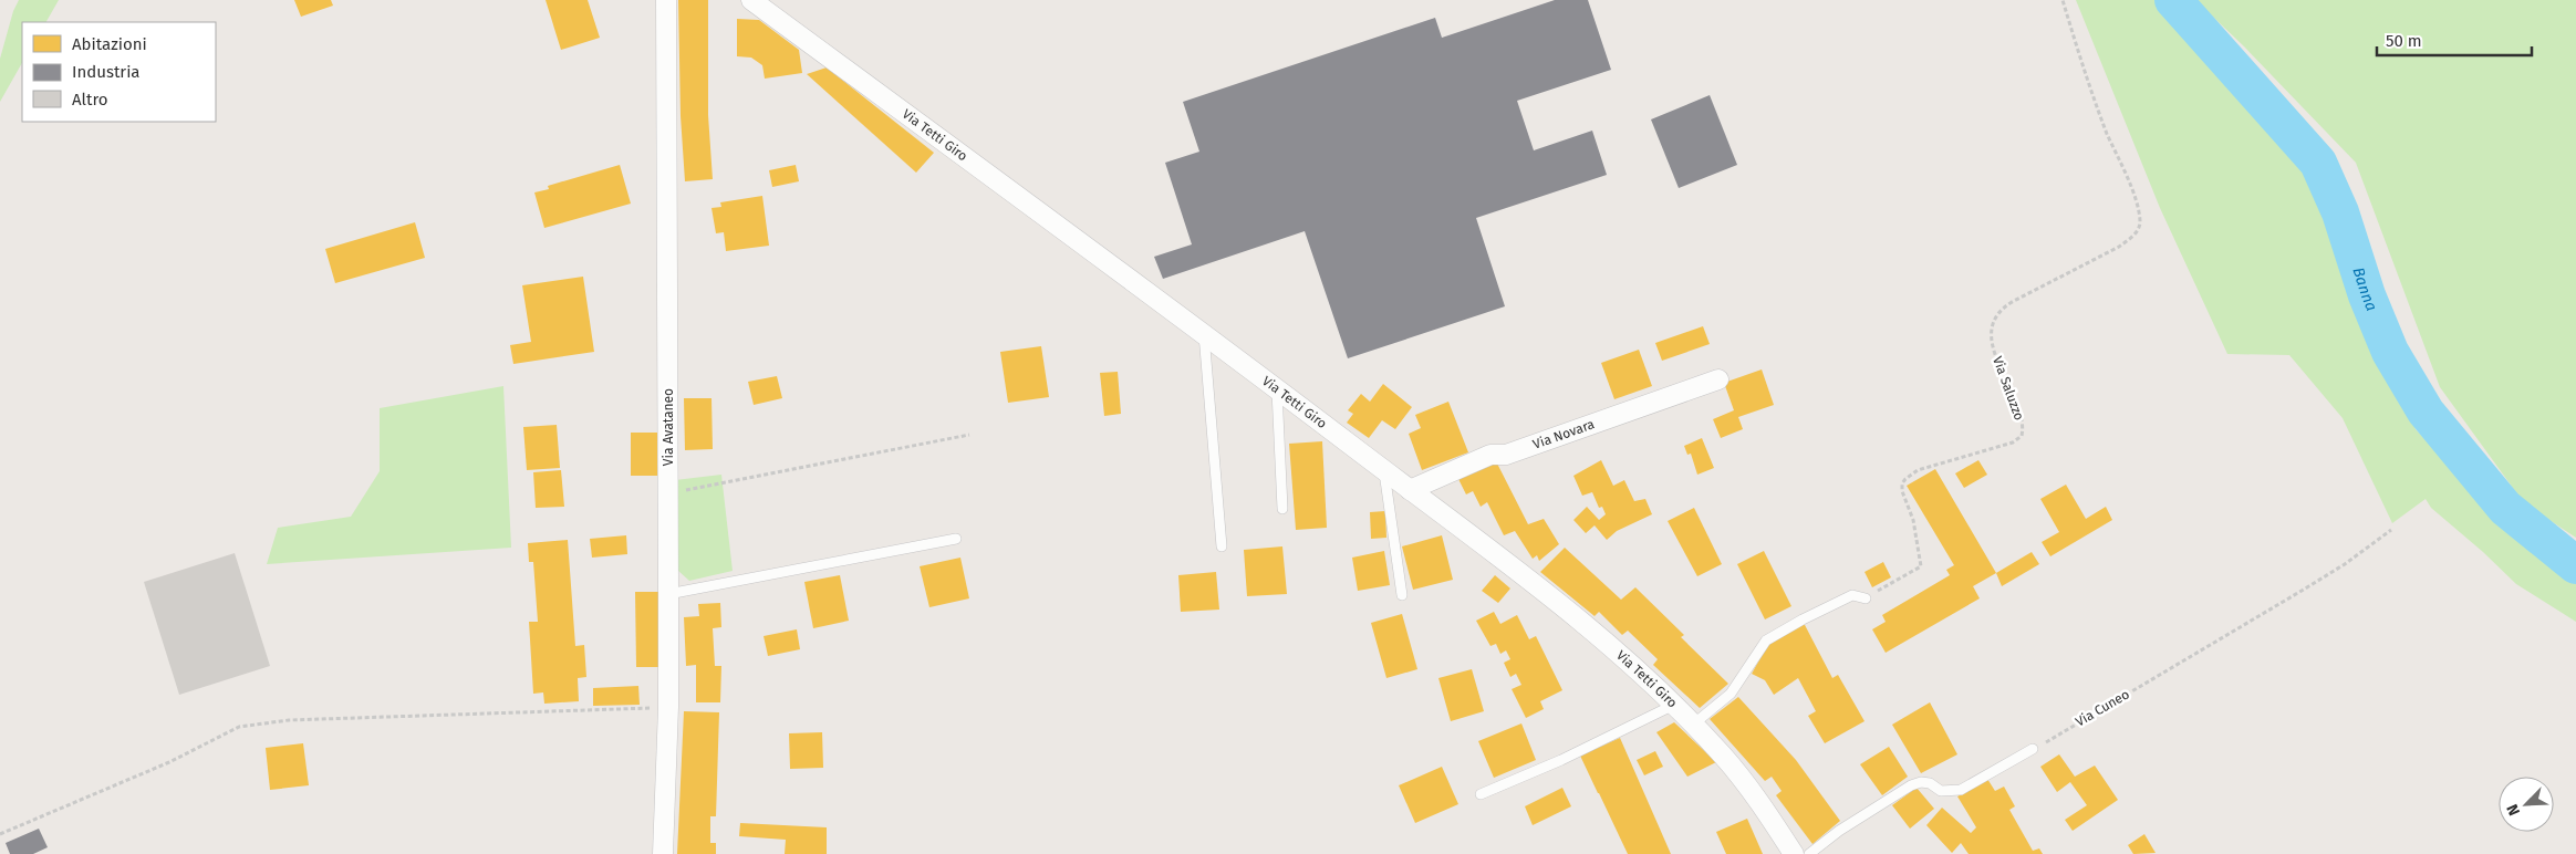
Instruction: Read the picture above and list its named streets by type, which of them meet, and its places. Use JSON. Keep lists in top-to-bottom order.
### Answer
{
  "streets": {
    "street": ["Via Tetti Giro", "Via Avataneo", "Via Novara"],
    "path": ["Via Saluzzo", "Via Cuneo"]
  },
  "crossings": [
    ["Via Tetti Giro", "Via Novara"]
  ],
  "water": ["Banna"],
  "legend": ["Abitazioni", "Industria", "Altro"],
  "scale_bar": "50 m",
  "north": "bottom left"
}
